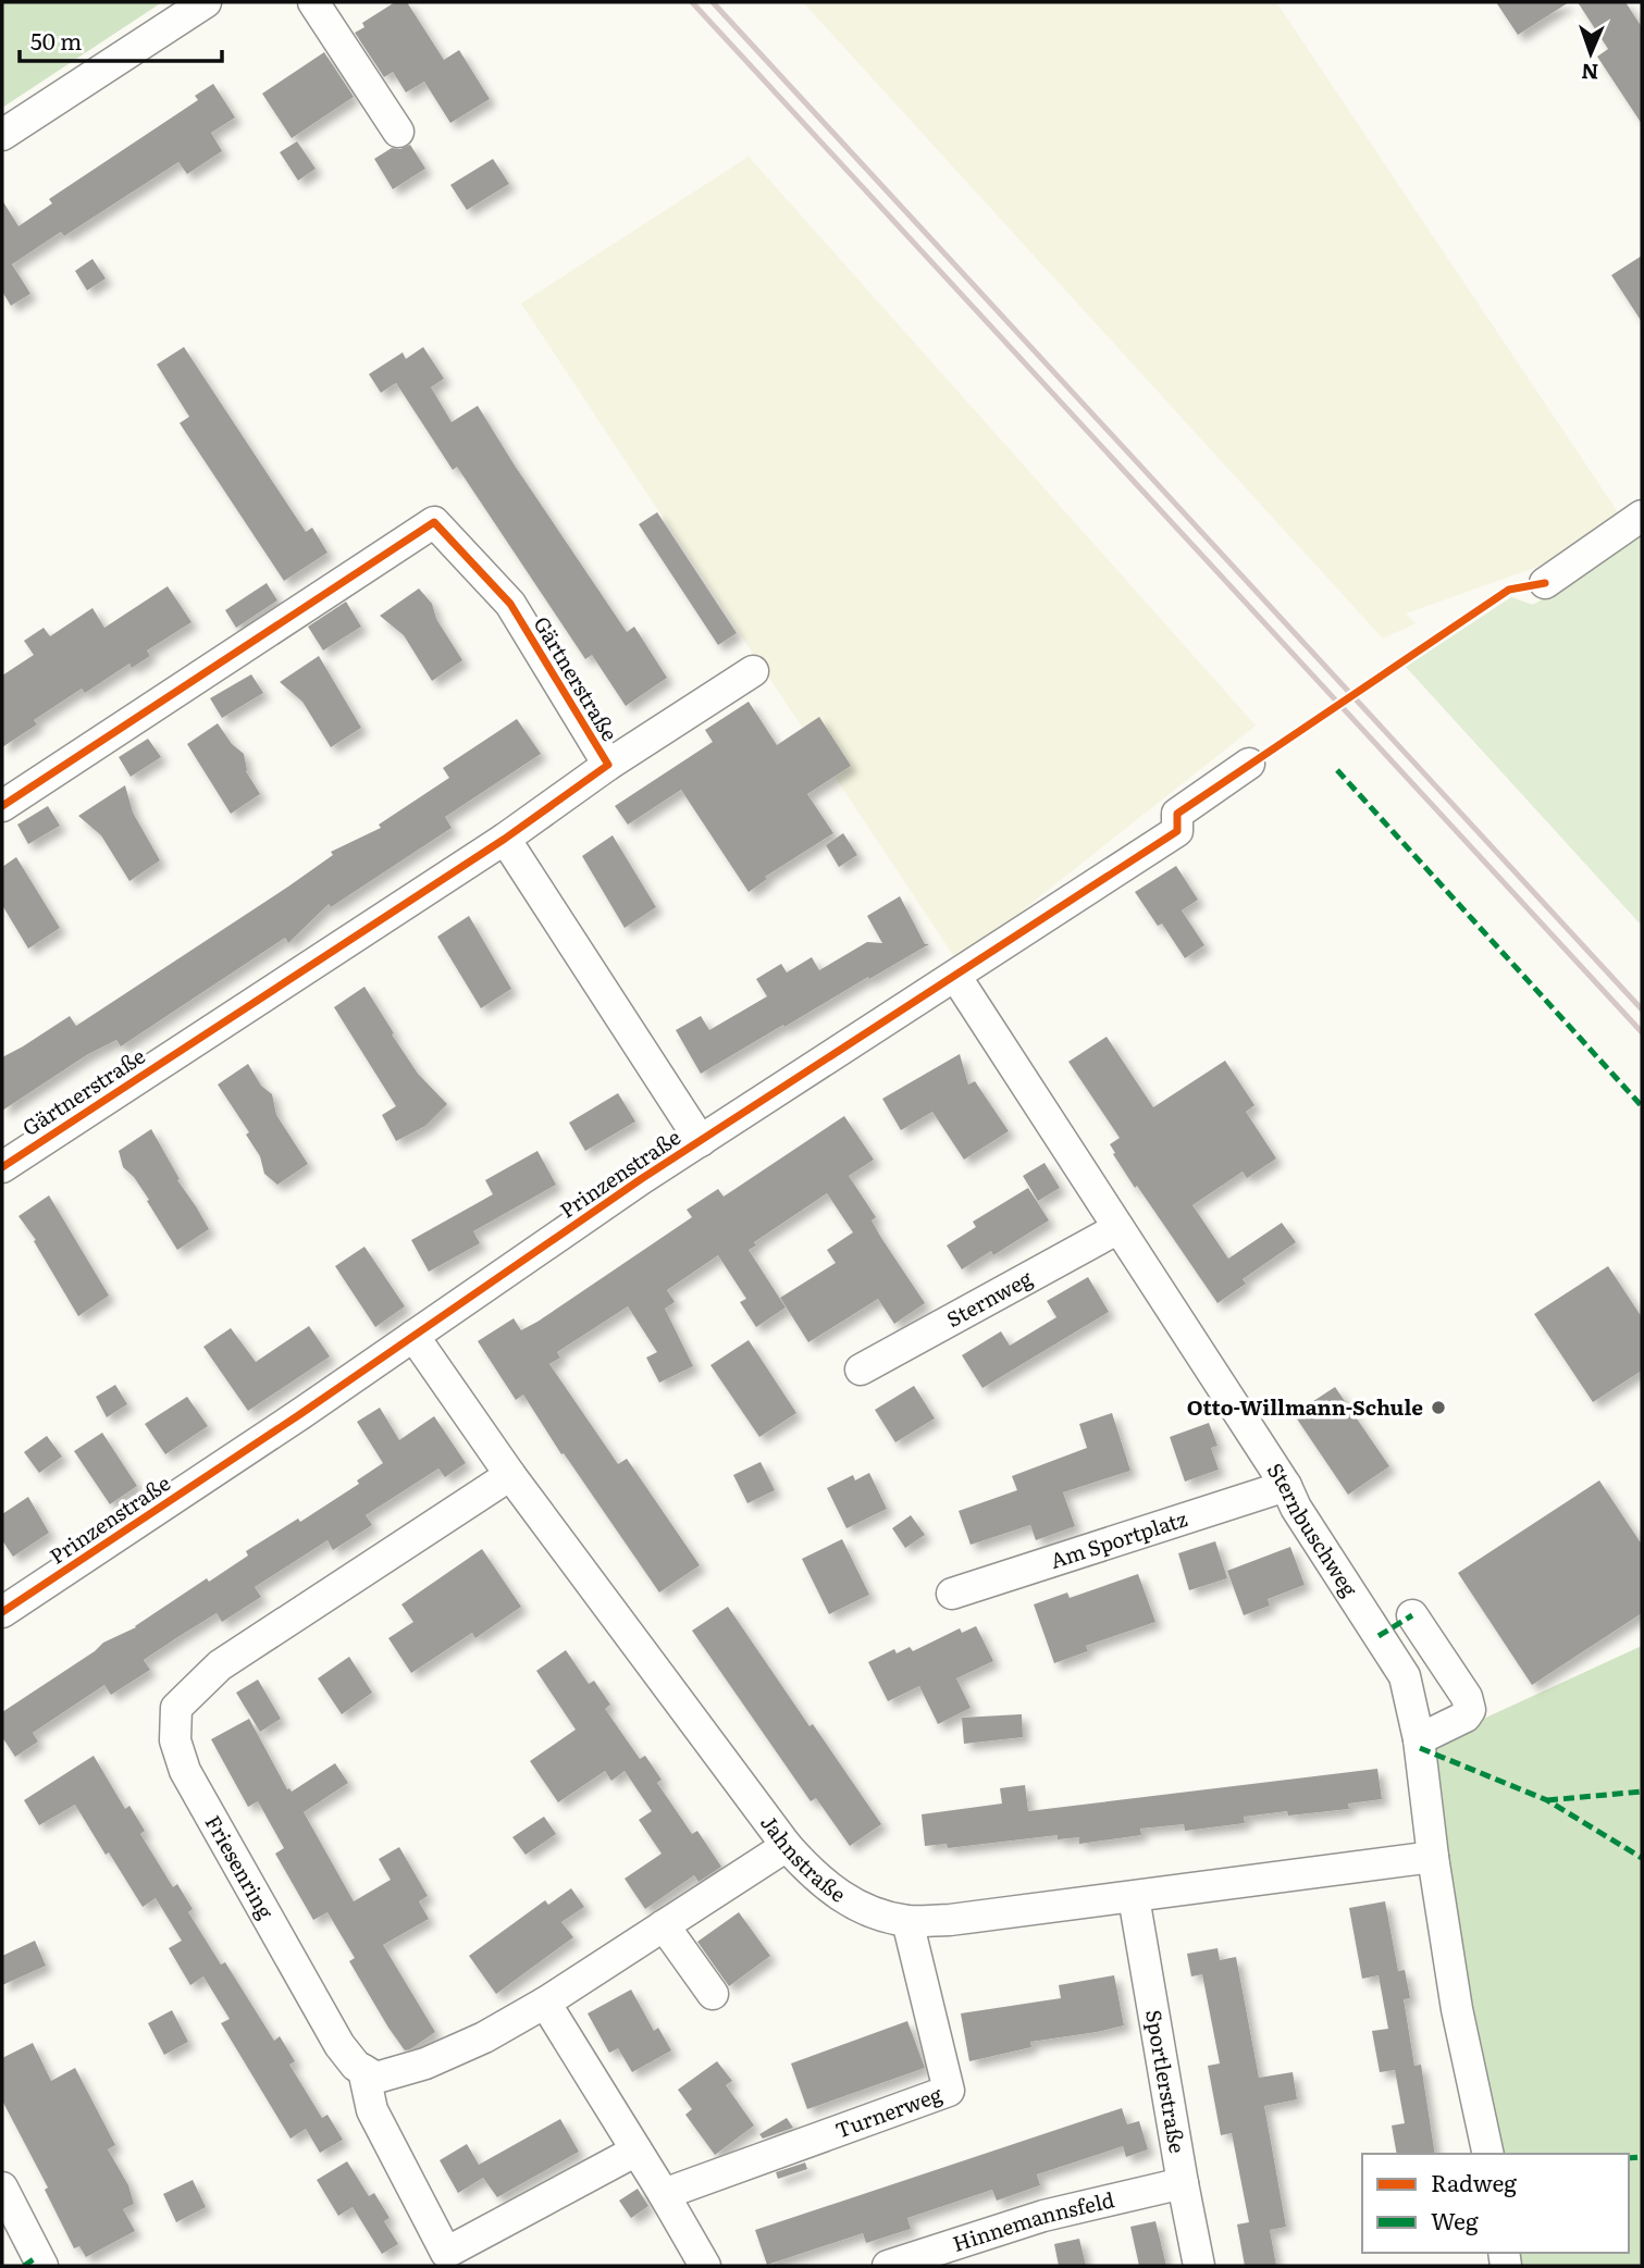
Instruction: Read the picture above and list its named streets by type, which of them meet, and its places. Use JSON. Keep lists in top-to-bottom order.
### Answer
{
  "streets": {
    "street": [
      "Gärtnerstraße",
      "Prinzenstraße",
      "Sternweg",
      "Sternbuschweg",
      "Am Sportplatz",
      "Jahnstraße",
      "Friesenring",
      "Sportlerstraße",
      "Turnerweg",
      "Hinnemannsfeld"
    ]
  },
  "crossings": [
    ["Prinzenstraße", "Sternbuschweg"],
    ["Prinzenstraße", "Jahnstraße"],
    ["Sternweg", "Sternbuschweg"],
    ["Sternbuschweg", "Am Sportplatz"],
    ["Sternbuschweg", "Jahnstraße"],
    ["Jahnstraße", "Friesenring"],
    ["Jahnstraße", "Sportlerstraße"],
    ["Jahnstraße", "Turnerweg"],
    ["Sportlerstraße", "Hinnemannsfeld"]
  ],
  "places": ["Otto-Willmann-Schule"],
  "legend": ["Radweg", "Weg"],
  "scale_bar": "50 m",
  "north": "bottom"
}
